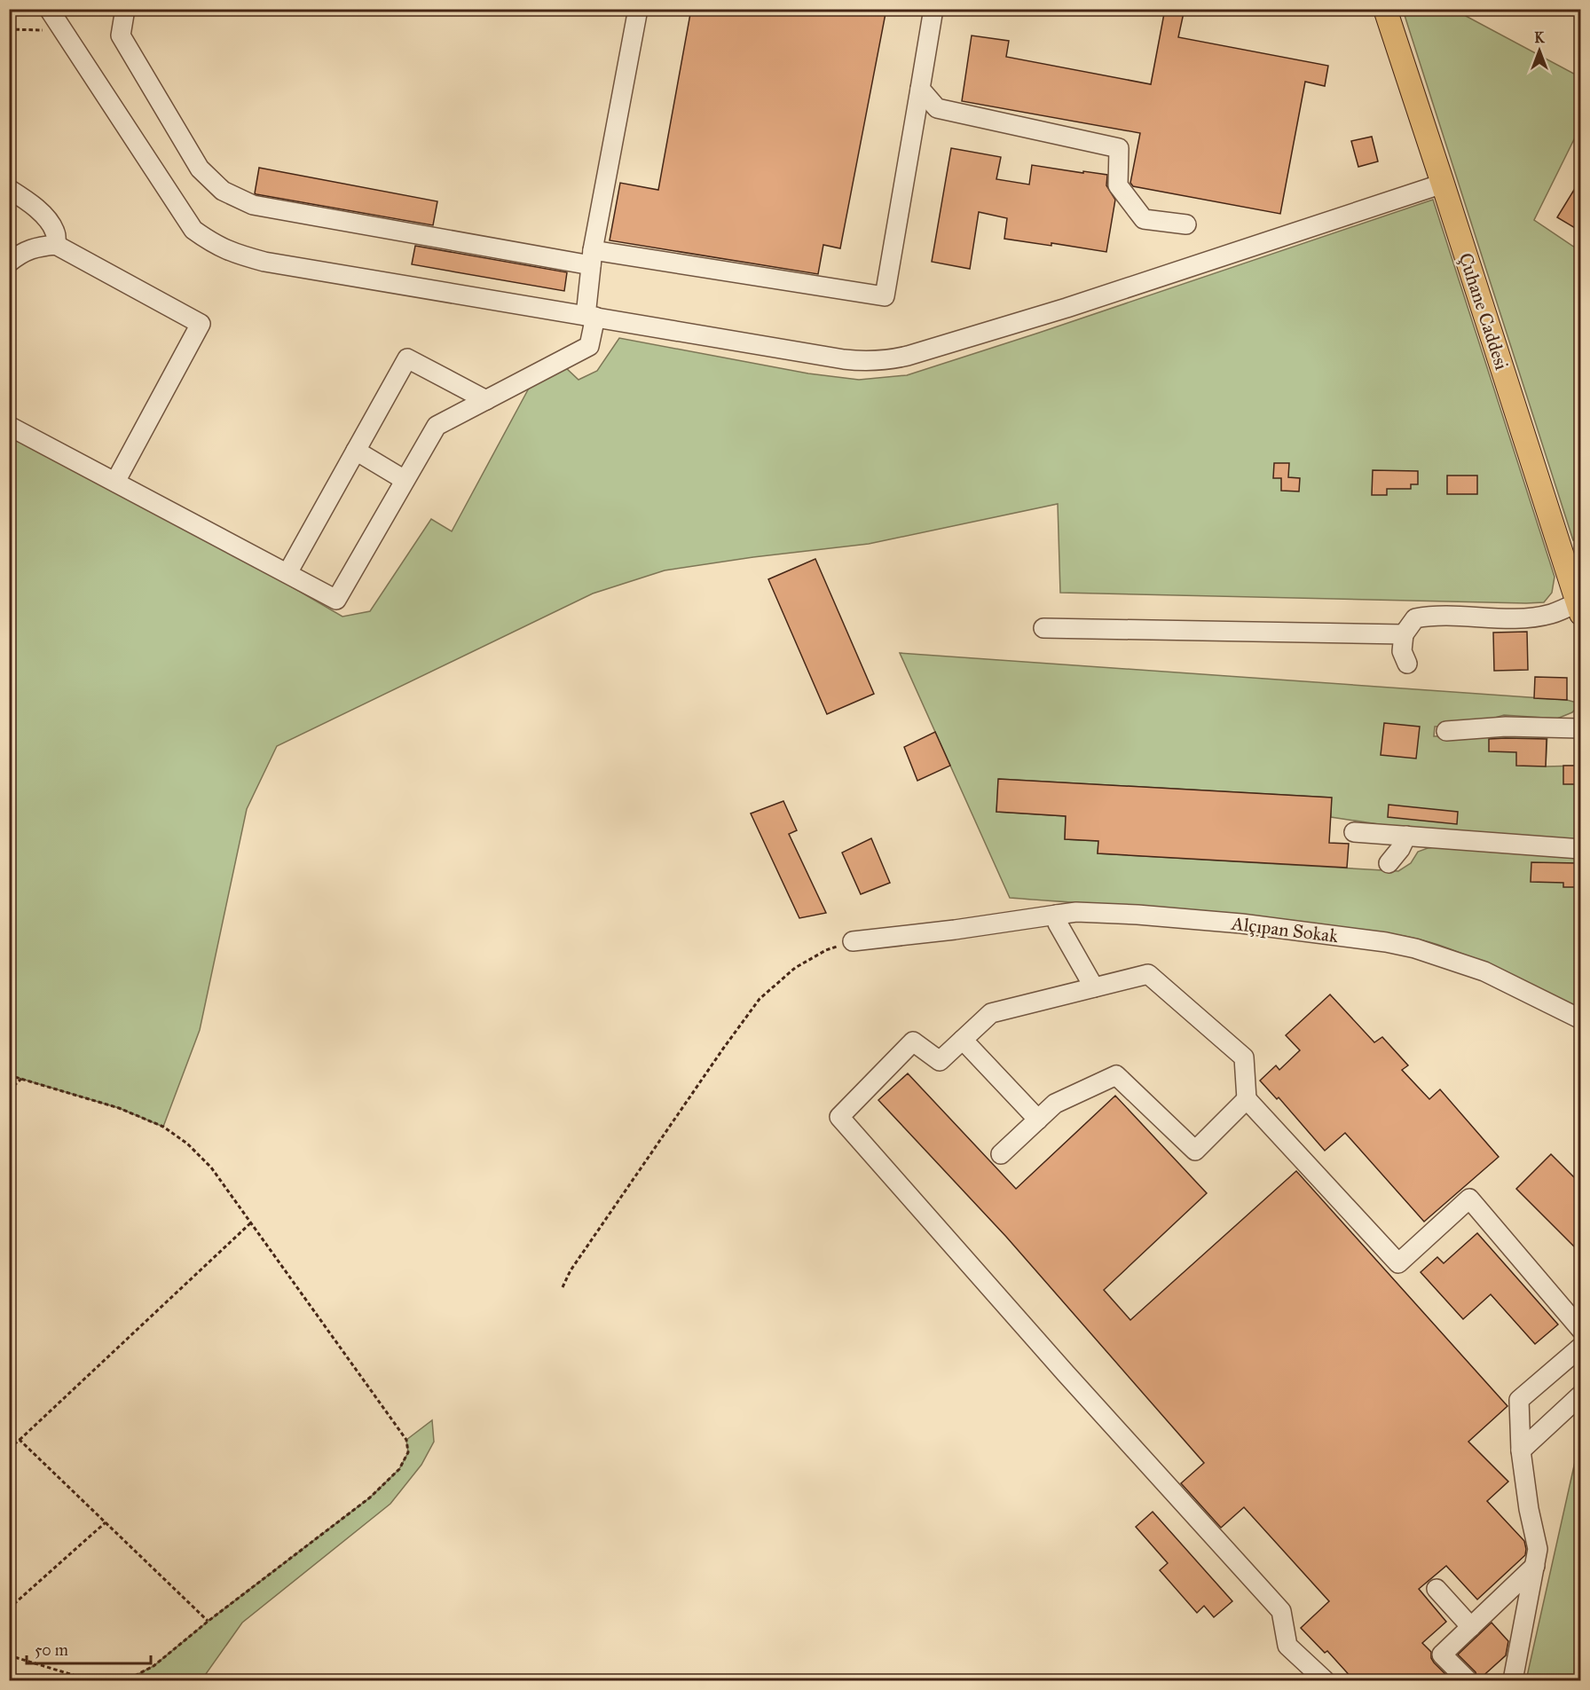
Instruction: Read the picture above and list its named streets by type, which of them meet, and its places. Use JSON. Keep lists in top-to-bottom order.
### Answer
{
  "streets": {
    "main road": ["Çuhane Caddesi"],
    "street": ["Alçıpan Sokak"]
  },
  "scale_bar": "50 m",
  "north": "top"
}
